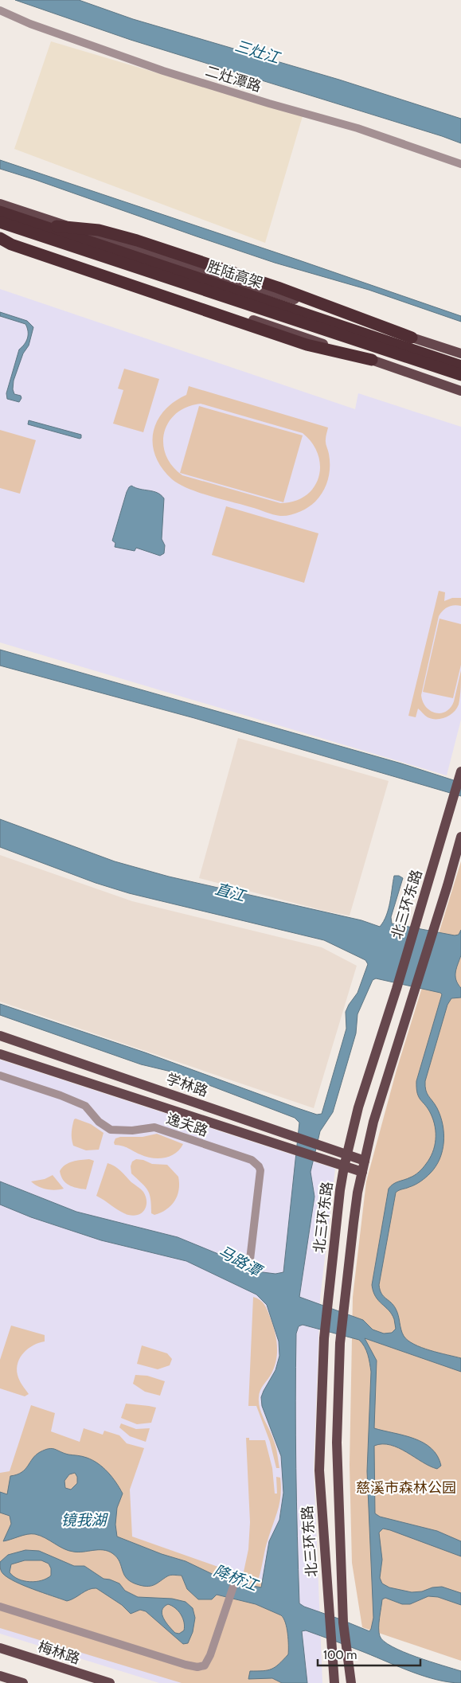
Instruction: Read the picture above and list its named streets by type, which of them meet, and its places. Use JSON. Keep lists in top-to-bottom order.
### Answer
{
  "streets": {
    "highway": ["胜陆高架"],
    "main road": ["北三环东路", "学林路", "梅林路"],
    "street": ["二灶潭路", "逸夫路"]
  },
  "crossings": [
    ["北三环东路", "学林路"]
  ],
  "water": [
    "三灶江",
    "直江",
    "马路潭",
    "镜我湖",
    "降桥江"
  ],
  "parks": ["慈溪市森林公园"],
  "scale_bar": "100 m"
}
